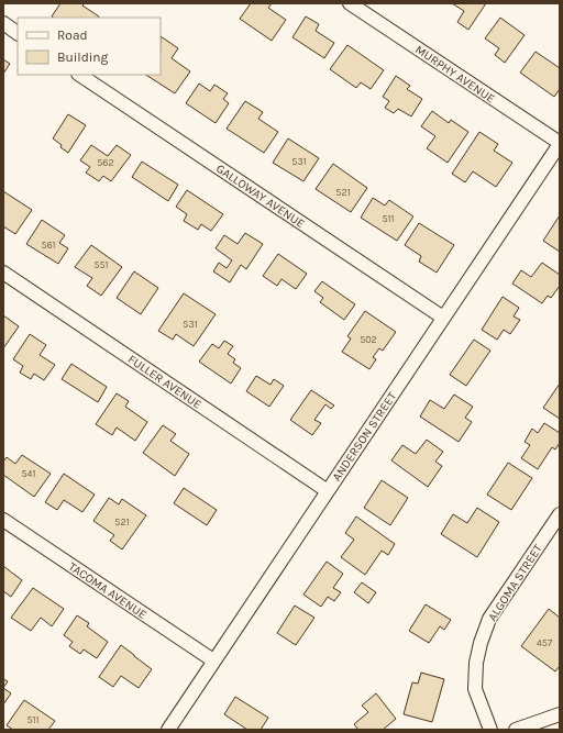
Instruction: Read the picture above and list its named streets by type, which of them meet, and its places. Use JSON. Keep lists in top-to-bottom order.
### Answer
{
  "streets": {
    "street": [
      "MURPHY AVENUE",
      "GALLOWAY AVENUE",
      "FULLER AVENUE",
      "ANDERSON STREET",
      "ALGOMA STREET",
      "TACOMA AVENUE"
    ]
  },
  "crossings": [
    ["MURPHY AVENUE", "ANDERSON STREET"],
    ["GALLOWAY AVENUE", "ANDERSON STREET"],
    ["FULLER AVENUE", "ANDERSON STREET"],
    ["ANDERSON STREET", "TACOMA AVENUE"]
  ],
  "house_numbers": [
    "531",
    "562",
    "521",
    "511",
    "561",
    "551",
    "531",
    "502",
    "541",
    "521",
    "457",
    "511"
  ],
  "legend": ["Road", "Building"]
}
